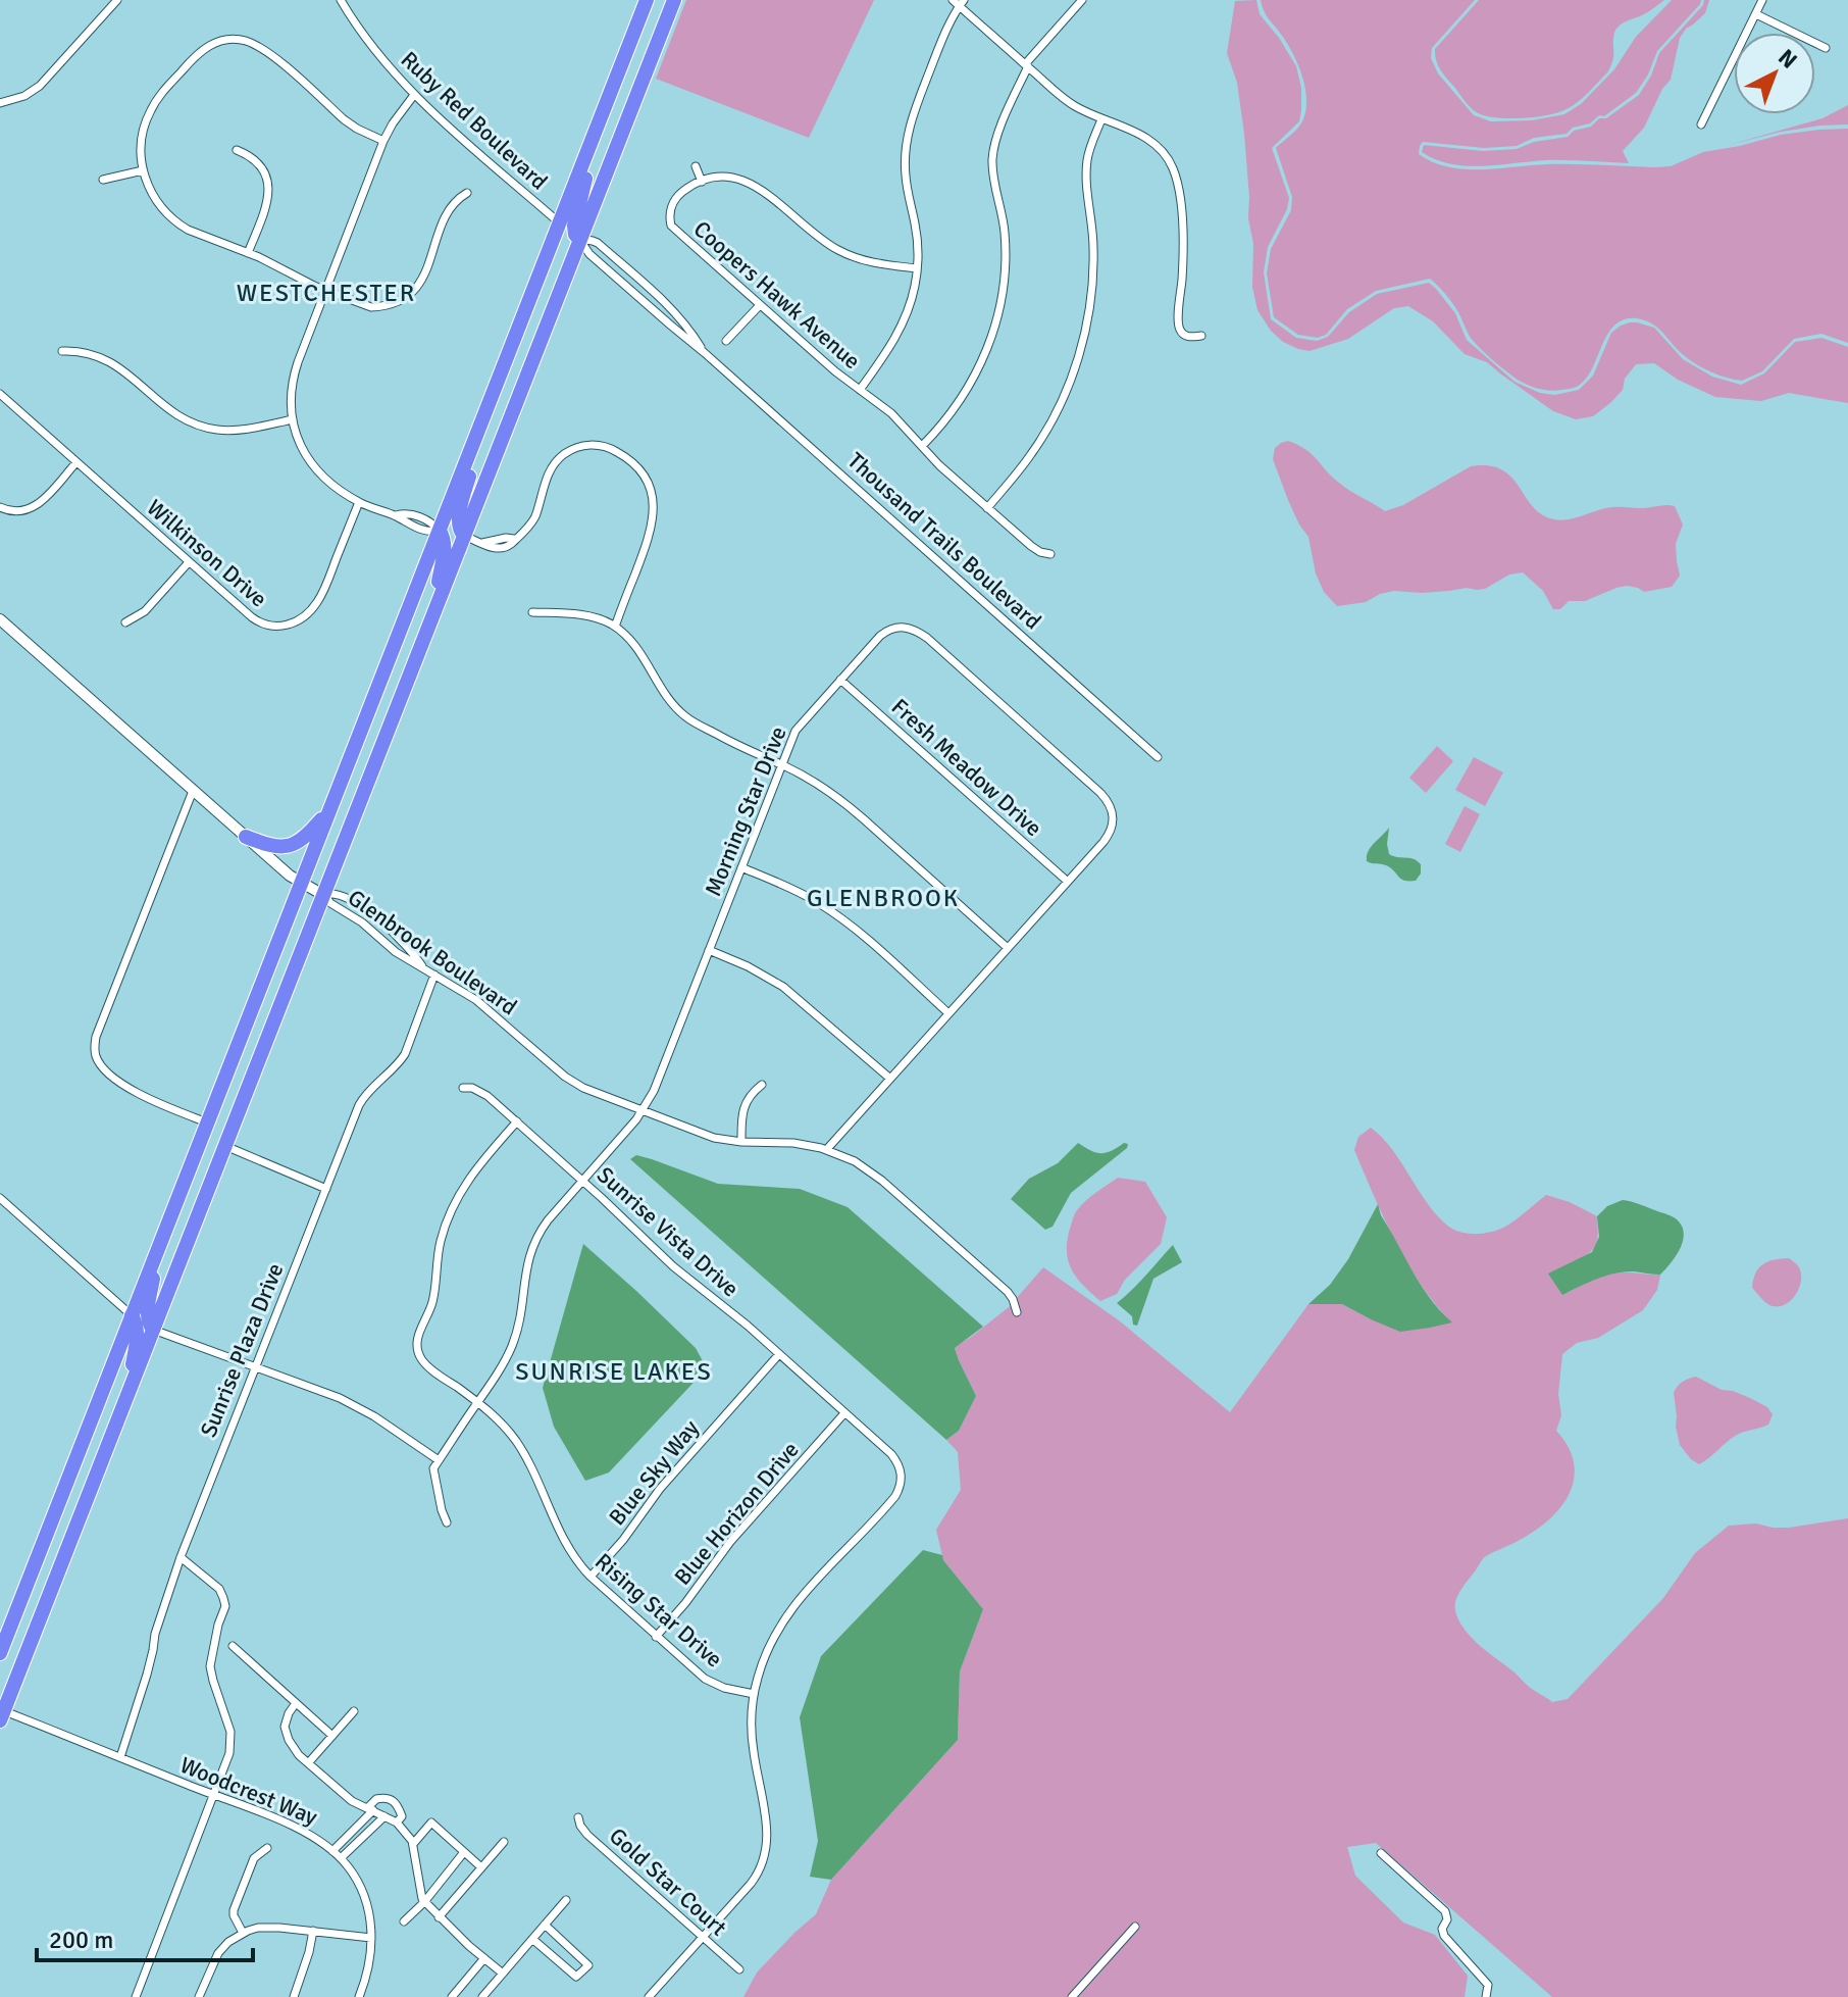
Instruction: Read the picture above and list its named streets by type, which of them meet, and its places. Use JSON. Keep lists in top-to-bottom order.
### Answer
{
  "streets": {
    "street": [
      "Ruby Red Boulevard",
      "Coopers Hawk Avenue",
      "Thousand Trails Boulevard",
      "Wilkinson Drive",
      "Fresh Meadow Drive",
      "Morning Star Drive",
      "Glenbrook Boulevard",
      "Sunrise Vista Drive",
      "Sunrise Plaza Drive",
      "Blue Sky Way",
      "Blue Horizon Drive",
      "Rising Star Drive",
      "Woodcrest Way",
      "Gold Star Court"
    ]
  },
  "crossings": [
    ["Fresh Meadow Drive", "Morning Star Drive"],
    ["Morning Star Drive", "Glenbrook Boulevard"],
    ["Morning Star Drive", "Sunrise Vista Drive"],
    ["Morning Star Drive", "Rising Star Drive"],
    ["Glenbrook Boulevard", "Sunrise Plaza Drive"],
    ["Sunrise Vista Drive", "Blue Sky Way"],
    ["Sunrise Vista Drive", "Blue Horizon Drive"],
    ["Sunrise Vista Drive", "Rising Star Drive"],
    ["Sunrise Plaza Drive", "Woodcrest Way"],
    ["Blue Sky Way", "Rising Star Drive"],
    ["Blue Horizon Drive", "Rising Star Drive"]
  ],
  "districts": ["WESTCHESTER", "GLENBROOK", "SUNRISE LAKES"],
  "scale_bar": "200 m",
  "north": "top right"
}
